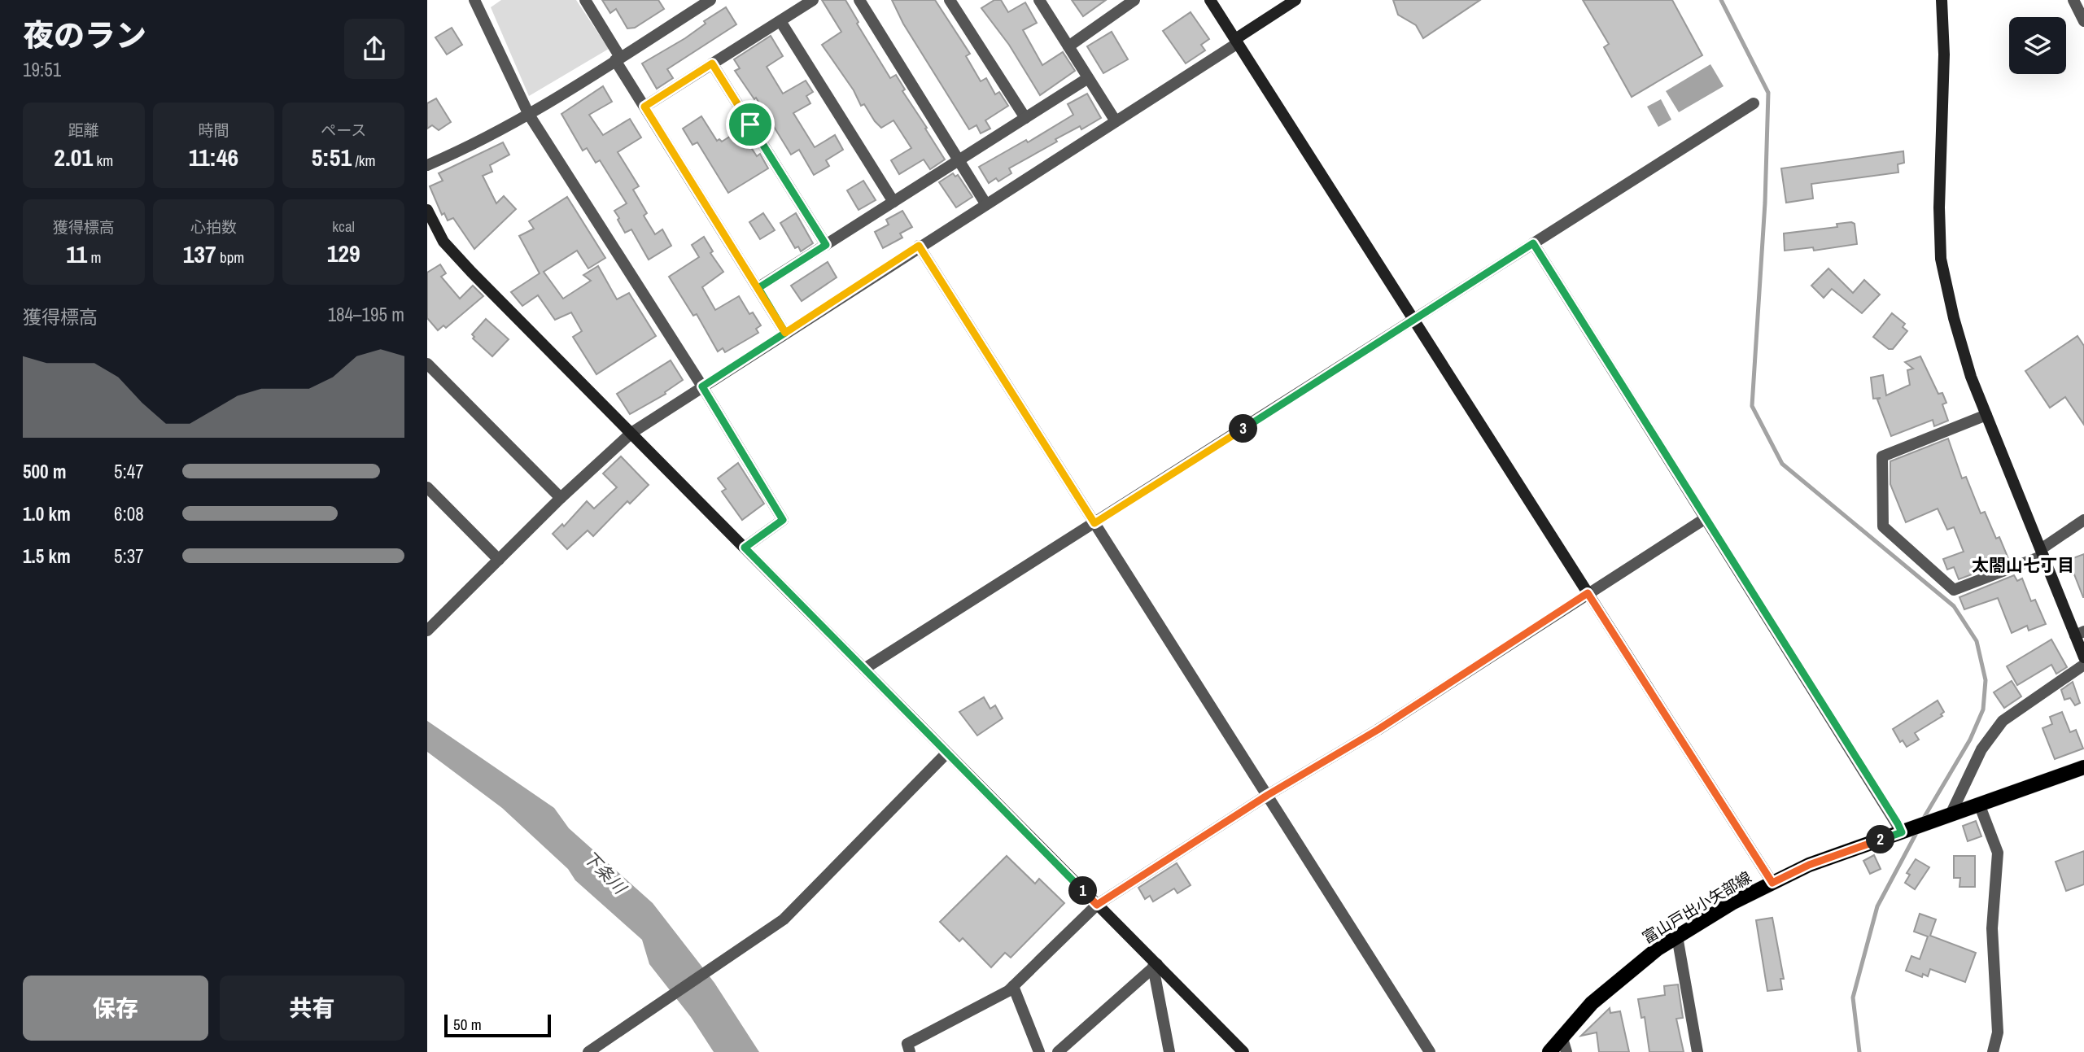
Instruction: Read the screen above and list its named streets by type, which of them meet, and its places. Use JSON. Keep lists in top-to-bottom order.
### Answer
{
  "streets": {
    "main road": ["富山戸出小矢部線"]
  },
  "districts": ["太閤山七丁目"],
  "water": ["下条川"],
  "scale_bar": "50 m",
  "page": {
    "heading": ["夜のラン", "19:51"],
    "stats": [
      ["距離", "2.01 km"],
      ["時間", "11:46"],
      ["ペース", "5:51 /km"],
      ["獲得標高", "11 m"],
      ["心拍数", "137 bpm"],
      ["kcal", "129"]
    ],
    "chart": ["獲得標高", "184–195 m"],
    "pins": ["3", "2", "1"],
    "list": [
      {
        "name": "500 m",
        "note": "5:47"
      },
      {
        "name": "1.0 km",
        "note": "6:08"
      },
      {
        "name": "1.5 km",
        "note": "5:37"
      }
    ],
    "buttons": ["保存", "共有"],
    "scale": "50 m"
  }
}
